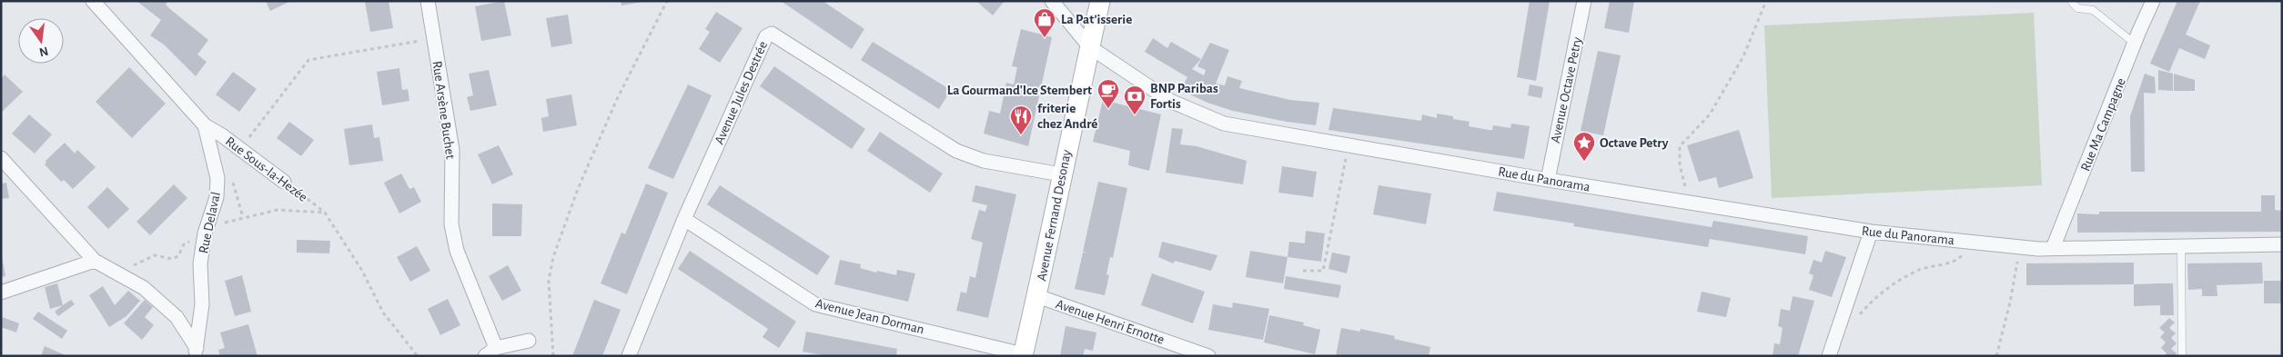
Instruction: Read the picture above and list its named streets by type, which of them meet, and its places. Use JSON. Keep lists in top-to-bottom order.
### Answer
{
  "streets": {
    "main road": ["Avenue Fernand Desonay"],
    "street": [
      "Avenue Octave Petry",
      "Avenue Jules Destrée",
      "Rue Arsène Buchet",
      "Rue Ma Campagne",
      "Rue Sous-la-Hezée",
      "Rue du Panorama",
      "Rue Delaval",
      "Avenue Jean Dorman",
      "Avenue Henri Ernotte"
    ]
  },
  "crossings": [
    ["Avenue Octave Petry", "Rue du Panorama"],
    ["Avenue Jules Destrée", "Avenue Fernand Desonay"],
    ["Avenue Jules Destrée", "Avenue Jean Dorman"],
    ["Rue Ma Campagne", "Rue du Panorama"],
    ["Rue Sous-la-Hezée", "Rue Delaval"],
    ["Rue du Panorama", "Avenue Fernand Desonay"],
    ["Avenue Fernand Desonay", "Avenue Jean Dorman"],
    ["Avenue Fernand Desonay", "Avenue Henri Ernotte"]
  ],
  "places": {
    "shop": ["La Pat’isserie"],
    "cafe": ["La Gourmand'Ice Stembert"],
    "bank": ["BNP Paribas Fortis"],
    "restaurant": ["friterie chez André"],
    "place": ["Octave Petry"]
  },
  "north": "bottom"
}
